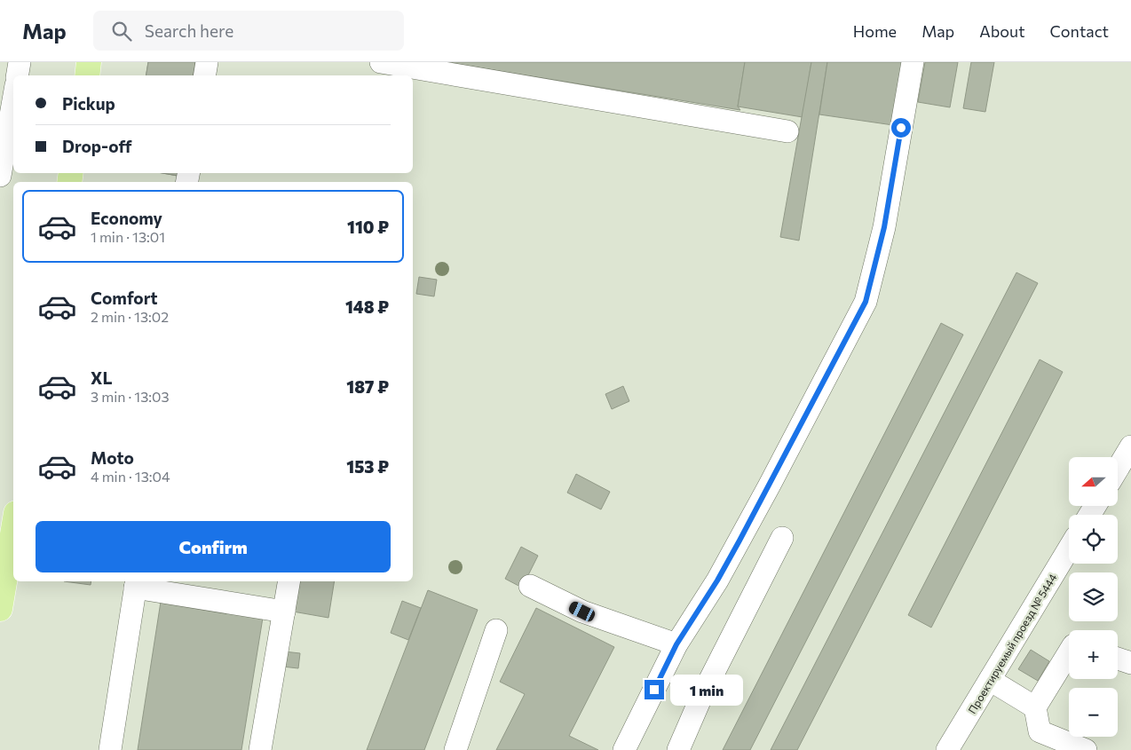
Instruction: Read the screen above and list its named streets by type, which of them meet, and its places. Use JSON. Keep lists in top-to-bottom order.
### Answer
{
  "streets": {
    "street": ["Проектируемый проезд № 5444"]
  },
  "north": "left",
  "page": {
    "header": "Map",
    "search": "Search here",
    "nav": [
      "Home",
      "Map",
      "About",
      "Contact"
    ],
    "banner": ["Pickup", "Drop-off"],
    "list": [
      {
        "name": "Economy",
        "note": "1 min · 13:01",
        "value": "110 ₽"
      },
      {
        "name": "Comfort",
        "note": "2 min · 13:02",
        "value": "148 ₽"
      },
      {
        "name": "XL",
        "note": "3 min · 13:03",
        "value": "187 ₽"
      },
      {
        "name": "Moto",
        "note": "4 min · 13:04",
        "value": "153 ₽"
      }
    ],
    "map_buttons": ["+", "−"],
    "buttons": "Confirm",
    "bubble": "1 min"
  }
}
